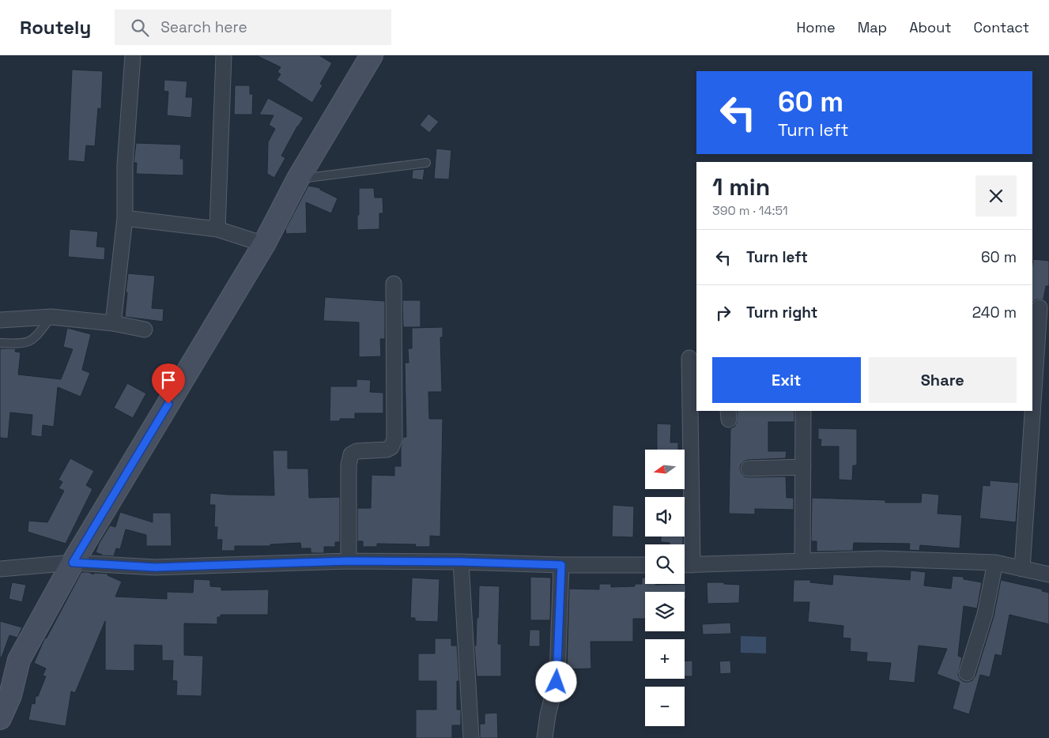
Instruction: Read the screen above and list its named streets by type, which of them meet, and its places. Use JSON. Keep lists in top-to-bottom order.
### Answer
{
  "north": "left",
  "page": {
    "header": "Routely",
    "search": "Search here",
    "nav": [
      "Home",
      "Map",
      "About",
      "Contact"
    ],
    "turn": ["60 m", "Turn left"],
    "heading": ["1 min", "390 m · 14:51"],
    "list": [
      {
        "name": "Turn left",
        "value": "60 m"
      },
      {
        "name": "Turn right",
        "value": "240 m"
      }
    ],
    "buttons": ["Exit", "Share"],
    "map_buttons": ["+", "−"]
  }
}
